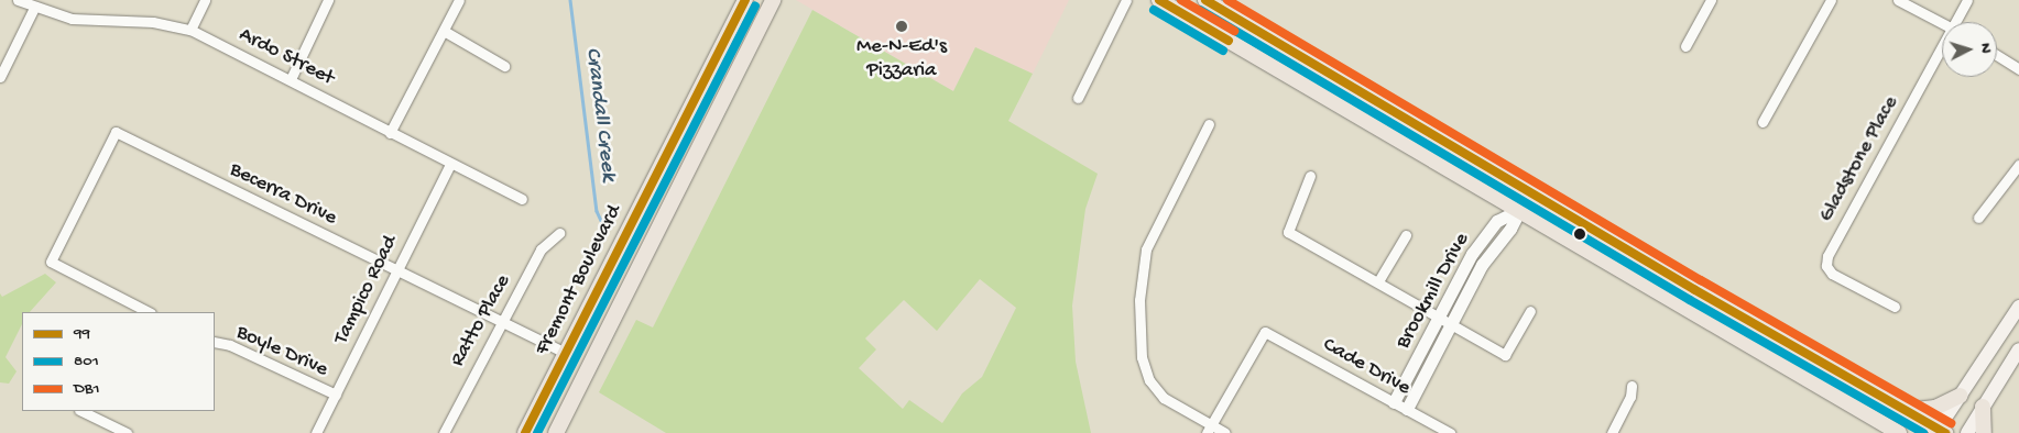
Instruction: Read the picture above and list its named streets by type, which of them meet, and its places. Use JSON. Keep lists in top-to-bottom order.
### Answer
{
  "streets": {
    "main road": ["Fremont Boulevard"],
    "street": [
      "Ardo Street",
      "Gladstone Place",
      "Becerra Drive",
      "Tampico Road",
      "Brookmill Drive",
      "Ratto Place",
      "Boyle Drive",
      "Cade Drive"
    ]
  },
  "crossings": [
    ["Ardo Street", "Tampico Road"],
    ["Becerra Drive", "Fremont Boulevard"],
    ["Becerra Drive", "Tampico Road"],
    ["Becerra Drive", "Ratto Place"],
    ["Tampico Road", "Boyle Drive"],
    ["Brookmill Drive", "Cade Drive"]
  ],
  "water": ["Crandall Creek"],
  "places": ["Me-N-Ed's Pizzaria"],
  "lines": ["transit line 99", "transit line DB1", "transit line 801"],
  "legend": ["99", "801", "DB1"],
  "north": "right"
}
